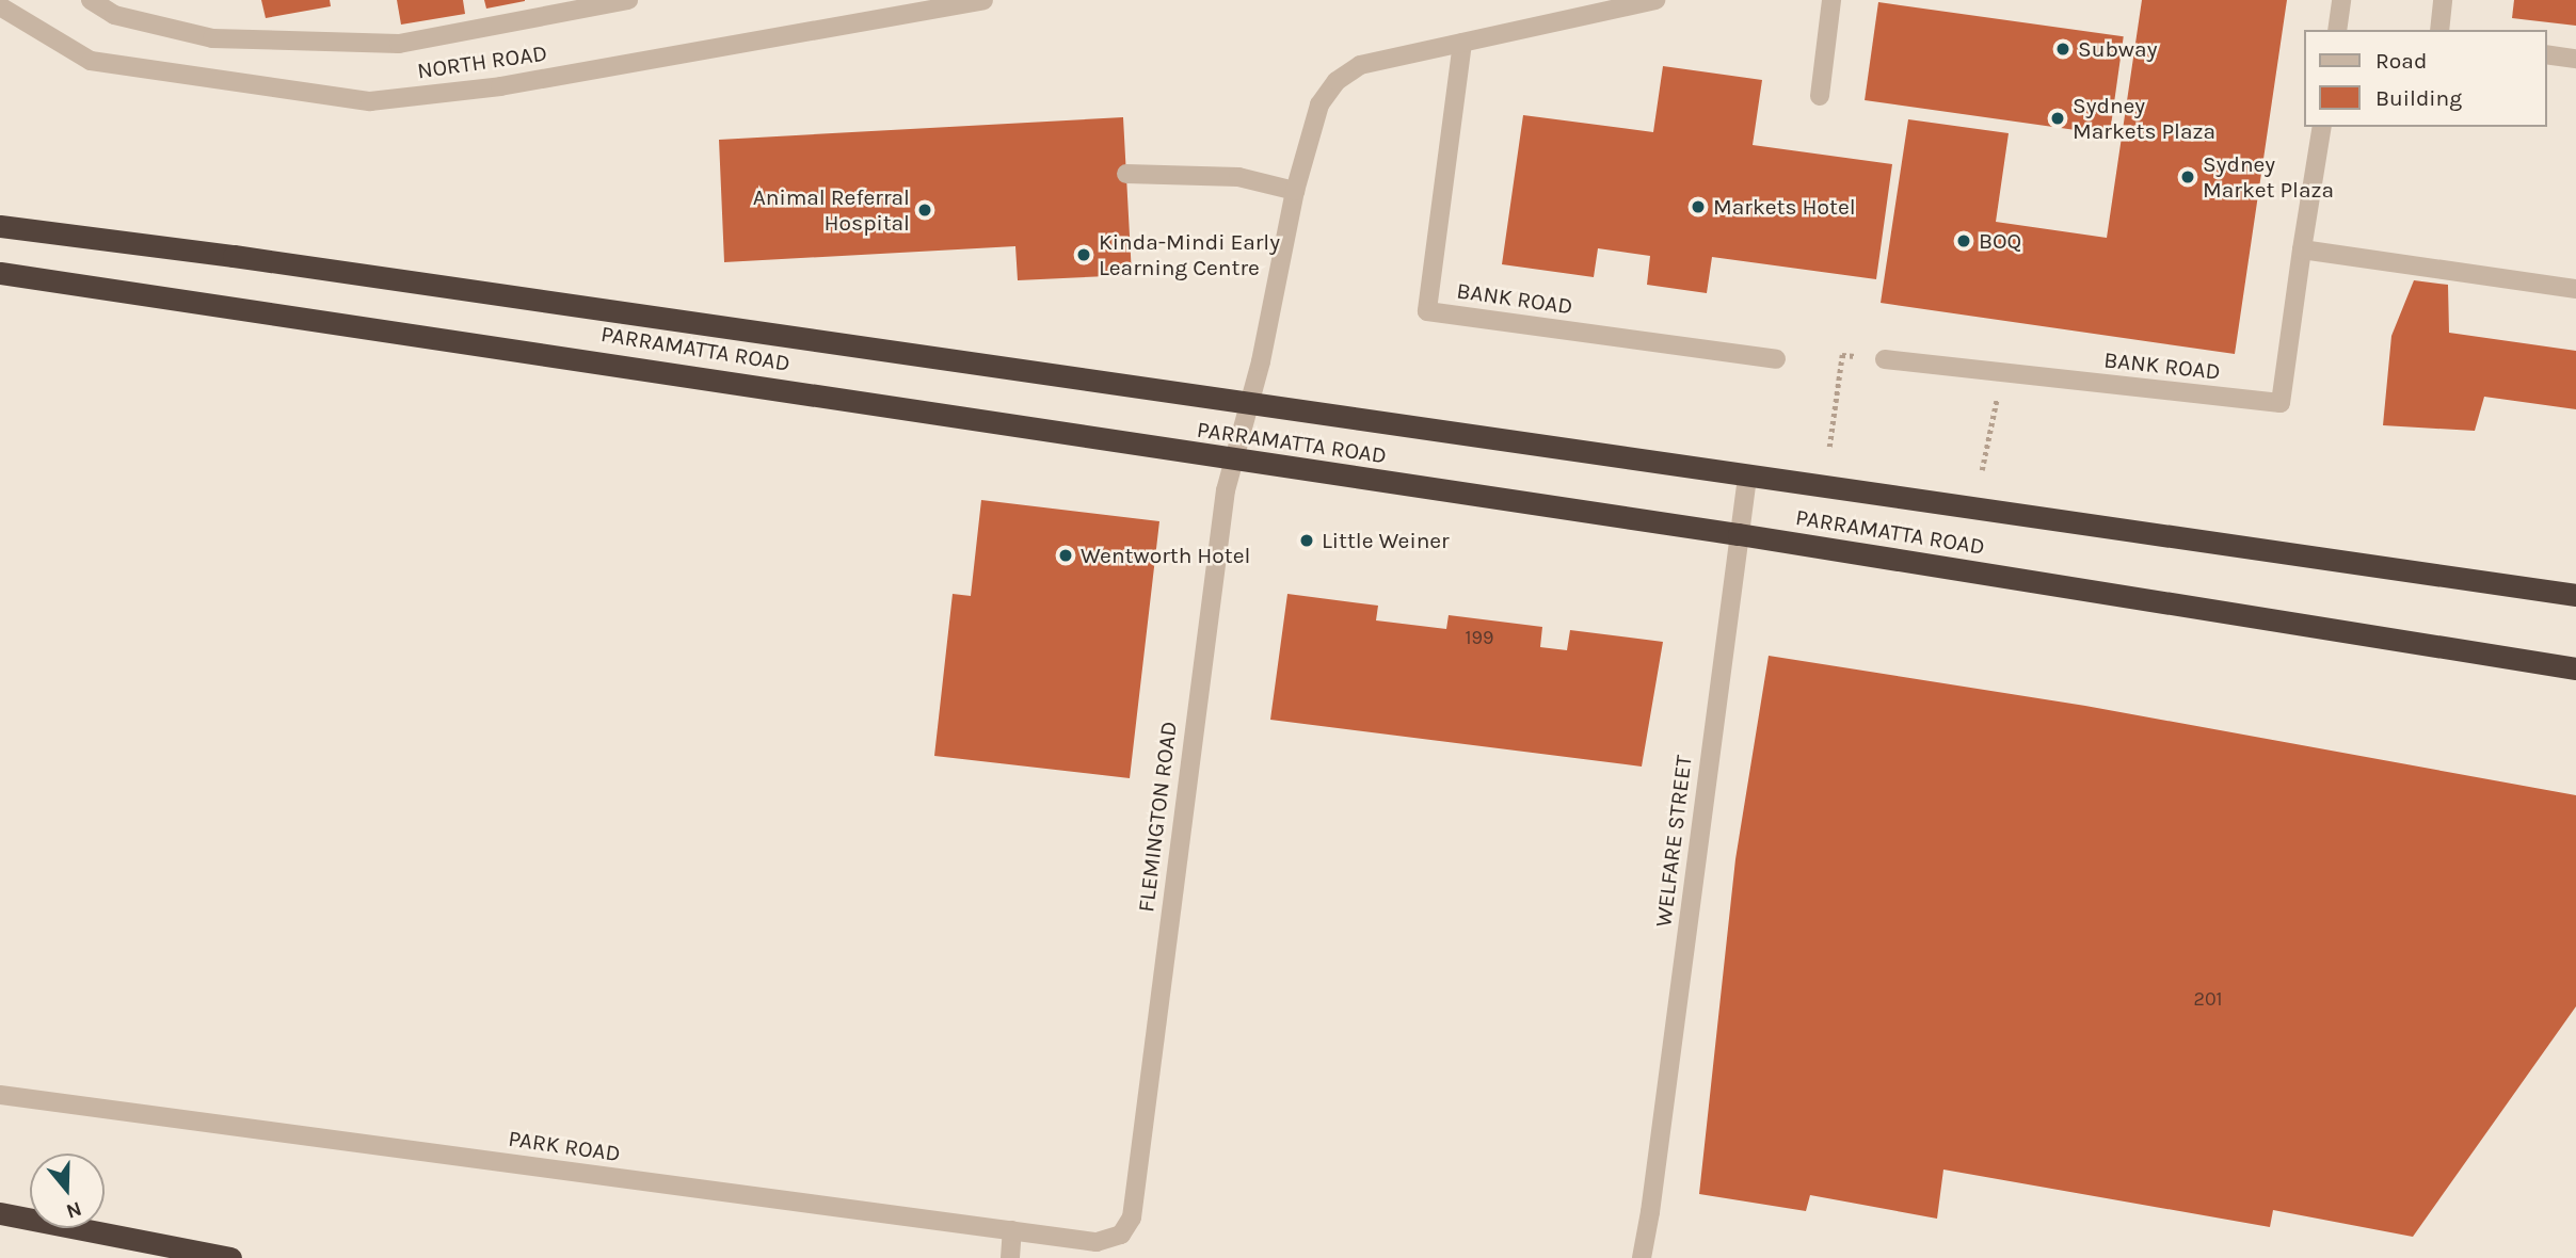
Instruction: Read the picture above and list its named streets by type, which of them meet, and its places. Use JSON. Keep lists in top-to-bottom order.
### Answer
{
  "streets": {
    "highway": ["PARRAMATTA ROAD"],
    "street": [
      "NORTH ROAD",
      "BANK ROAD",
      "FLEMINGTON ROAD",
      "WELFARE STREET",
      "PARK ROAD"
    ]
  },
  "crossings": [
    ["BANK ROAD", "FLEMINGTON ROAD"],
    ["PARRAMATTA ROAD", "FLEMINGTON ROAD"],
    ["PARRAMATTA ROAD", "WELFARE STREET"],
    ["FLEMINGTON ROAD", "PARK ROAD"]
  ],
  "places": [
    "Subway",
    "Sydney Markets Plaza",
    "Sydney Market Plaza",
    "Markets Hotel",
    "Animal Referral Hospital",
    "BOQ",
    "Kinda-Mindi Early Learning Centre",
    "Little Weiner",
    "Wentworth Hotel"
  ],
  "house_numbers": ["199", "201"],
  "legend": ["Road", "Building"],
  "north": "bottom"
}
